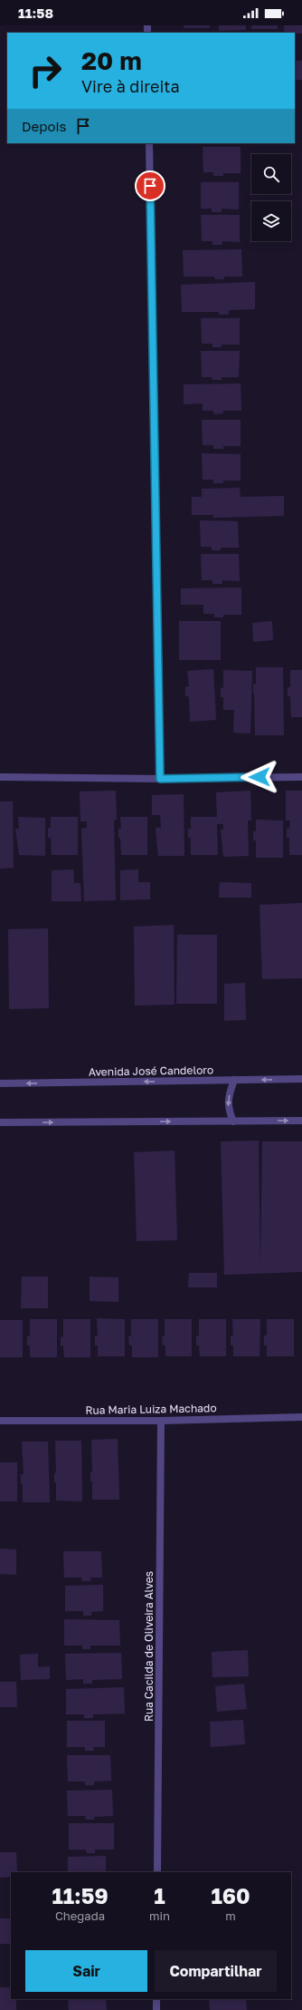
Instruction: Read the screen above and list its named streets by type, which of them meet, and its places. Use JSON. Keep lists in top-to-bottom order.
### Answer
{
  "streets": {
    "street": ["Avenida José Candeloro", "Rua Maria Luiza Machado", "Rua Cacilda de Oliveira Alves"]
  },
  "crossings": [
    ["Rua Maria Luiza Machado", "Rua Cacilda de Oliveira Alves"]
  ],
  "page": {
    "status": "11:58",
    "turn": ["20 m", "Vire à direita"],
    "then": "Depois",
    "eta": [
      "11:59",
      "Chegada",
      "1",
      "min",
      "160",
      "m"
    ],
    "buttons": ["Sair", "Compartilhar"]
  }
}
